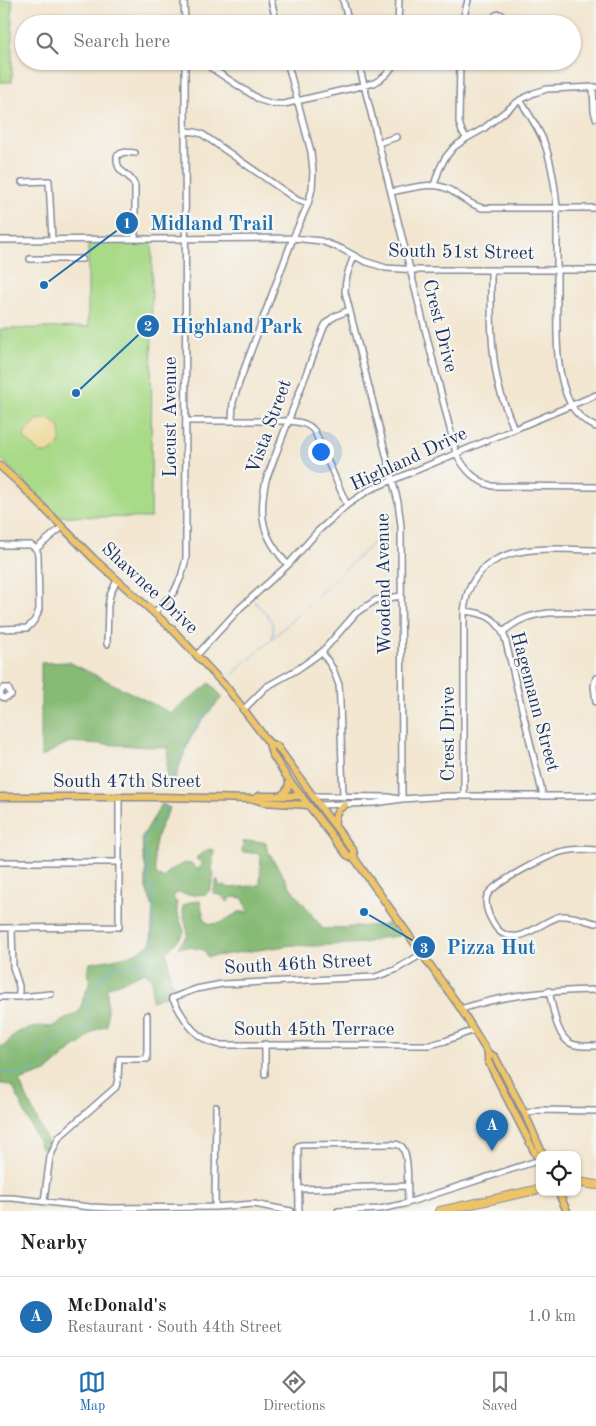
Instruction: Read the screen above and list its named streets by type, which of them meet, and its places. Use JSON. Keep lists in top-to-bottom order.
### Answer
{
  "streets": {
    "main road": ["Shawnee Drive", "South 47th Street"],
    "street": [
      "South 51st Street",
      "Crest Drive",
      "Locust Avenue",
      "Vista Street",
      "Highland Drive",
      "Woodend Avenue",
      "Hagemann Street",
      "South 46th Street",
      "South 45th Terrace"
    ]
  },
  "crossings": [
    ["South 51st Street", "Crest Drive"],
    ["South 51st Street", "Locust Avenue"],
    ["South 51st Street", "Woodend Avenue"],
    ["Crest Drive", "Highland Drive"],
    ["Crest Drive", "Hagemann Street"],
    ["Crest Drive", "South 47th Street"],
    ["Locust Avenue", "Shawnee Drive"],
    ["Vista Street", "Highland Drive"],
    ["Vista Street", "Woodend Avenue"],
    ["Highland Drive", "Woodend Avenue"],
    ["Highland Drive", "Shawnee Drive"],
    ["Woodend Avenue", "South 47th Street"],
    ["Shawnee Drive", "South 47th Street"],
    ["Shawnee Drive", "South 46th Street"],
    ["Shawnee Drive", "South 45th Terrace"],
    ["Hagemann Street", "South 47th Street"],
    ["South 46th Street", "South 45th Terrace"]
  ],
  "places": ["Midland Trail", "Highland Park", "Pizza Hut"],
  "page": {
    "search": "Search here",
    "pins": "A",
    "heading": "Nearby",
    "list": [
      {
        "mark": "A",
        "name": "McDonald's",
        "note": "Restaurant · South 44th Street",
        "value": "1.0 km"
      }
    ],
    "nav": ["Map", "Directions", "Saved"]
  }
}
